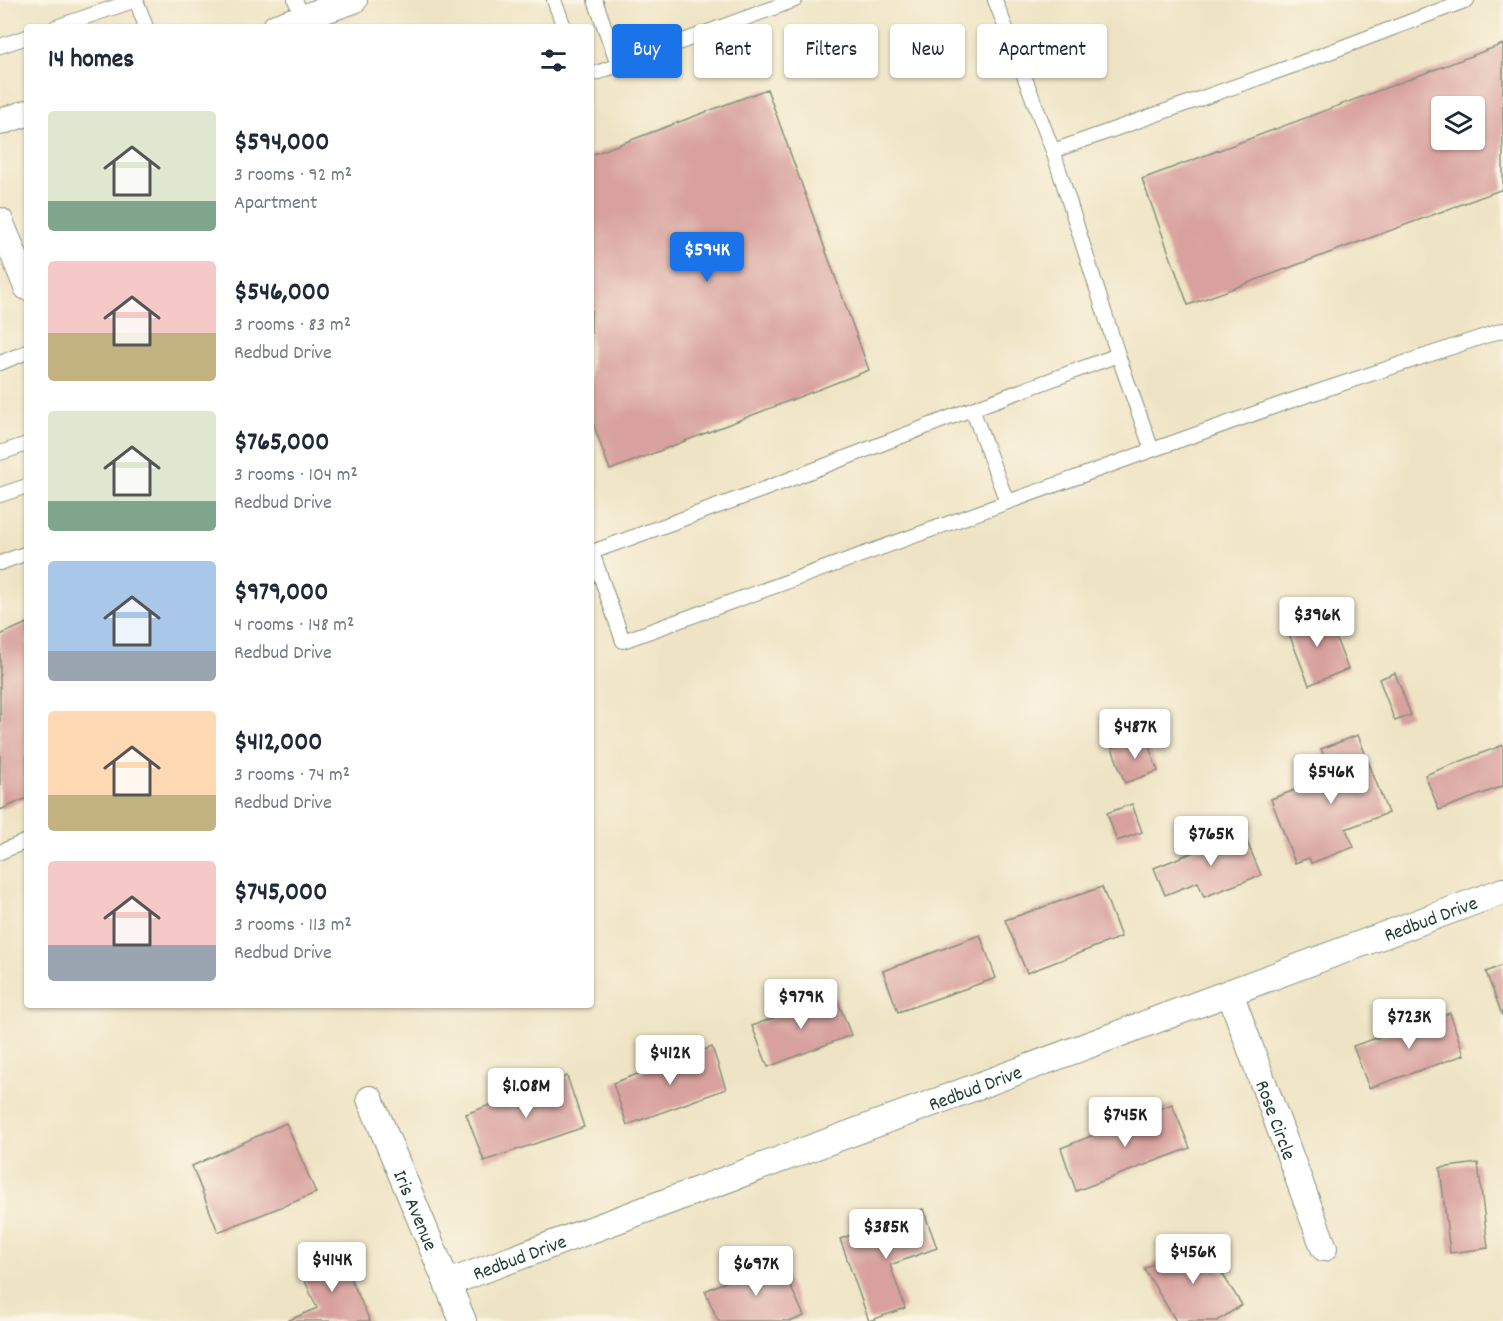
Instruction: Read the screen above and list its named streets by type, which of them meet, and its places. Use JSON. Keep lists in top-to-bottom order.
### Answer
{
  "streets": {
    "street": ["Redbud Drive", "Rose Circle", "Iris Avenue"]
  },
  "crossings": [
    ["Redbud Drive", "Rose Circle"],
    ["Redbud Drive", "Iris Avenue"]
  ],
  "page": {
    "chip": [
      "Buy",
      "Rent",
      "Filters",
      "New",
      "Apartment"
    ],
    "heading": "14 homes",
    "list": [
      {
        "name": "$594,000",
        "note": "3 rooms · 92 m² · Apartment"
      },
      {
        "name": "$546,000",
        "note": "3 rooms · 83 m² · Redbud Drive"
      },
      {
        "name": "$765,000",
        "note": "3 rooms · 104 m² · Redbud Drive"
      },
      {
        "name": "$979,000",
        "note": "4 rooms · 148 m² · Redbud Drive"
      },
      {
        "name": "$412,000",
        "note": "3 rooms · 74 m² · Redbud Drive"
      },
      {
        "name": "$745,000",
        "note": "3 rooms · 113 m² · Redbud Drive"
      }
    ],
    "price": [
      "$594K",
      "$396K",
      "$487K",
      "$546K",
      "$765K",
      "$979K",
      "$723K",
      "$412K",
      "$1.08M",
      "$745K",
      "$385K",
      "$456K",
      "$414K",
      "$697K"
    ]
  }
}
